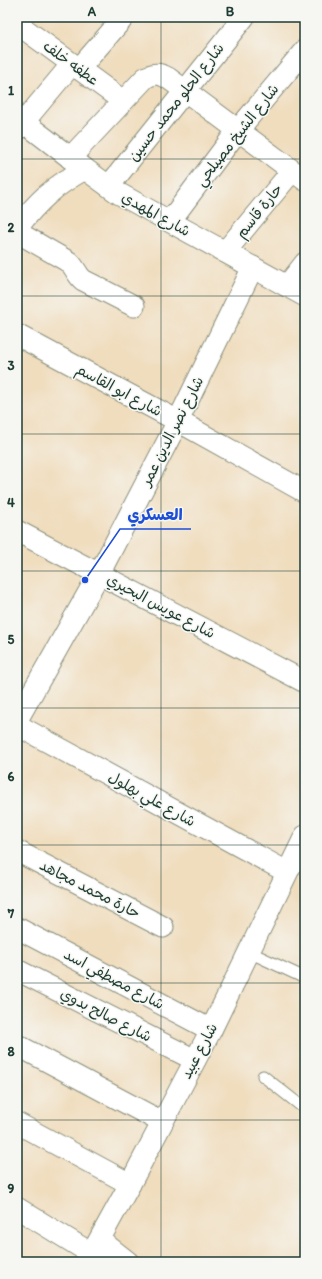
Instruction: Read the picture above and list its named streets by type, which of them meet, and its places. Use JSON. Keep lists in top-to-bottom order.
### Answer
{
  "streets": {
    "street": [
      "عطفه خلف",
      "شارع الحلو محمد حسين",
      "شارع الشيخ مصيلحي",
      "حارة قاسم",
      "شارع المهدي",
      "شارع ابو القاسم",
      "شارع نصر الدين عمر",
      "شارع عويس البحيري",
      "شارع علي بهلول",
      "حارة محمد مجاهد",
      "شارع مصطفي اسد",
      "شارع صالح بدوي",
      "شارع عبيد"
    ]
  },
  "crossings": [
    ["شارع الحلو محمد حسين", "شارع المهدي"],
    ["شارع الشيخ مصيلحي", "شارع المهدي"],
    ["حارة قاسم", "شارع المهدي"],
    ["شارع المهدي", "شارع نصر الدين عمر"],
    ["شارع ابو القاسم", "شارع نصر الدين عمر"],
    ["شارع نصر الدين عمر", "شارع عويس البحيري"],
    ["شارع علي بهلول", "شارع عبيد"],
    ["شارع مصطفي اسد", "شارع عبيد"],
    ["شارع صالح بدوي", "شارع عبيد"]
  ],
  "places": ["العسكري"],
  "grid": {
    "columns": ["A", "B"],
    "rows": [
      "1",
      "2",
      "3",
      "4",
      "5",
      "6",
      "7",
      "8",
      "9"
    ]
  }
}
